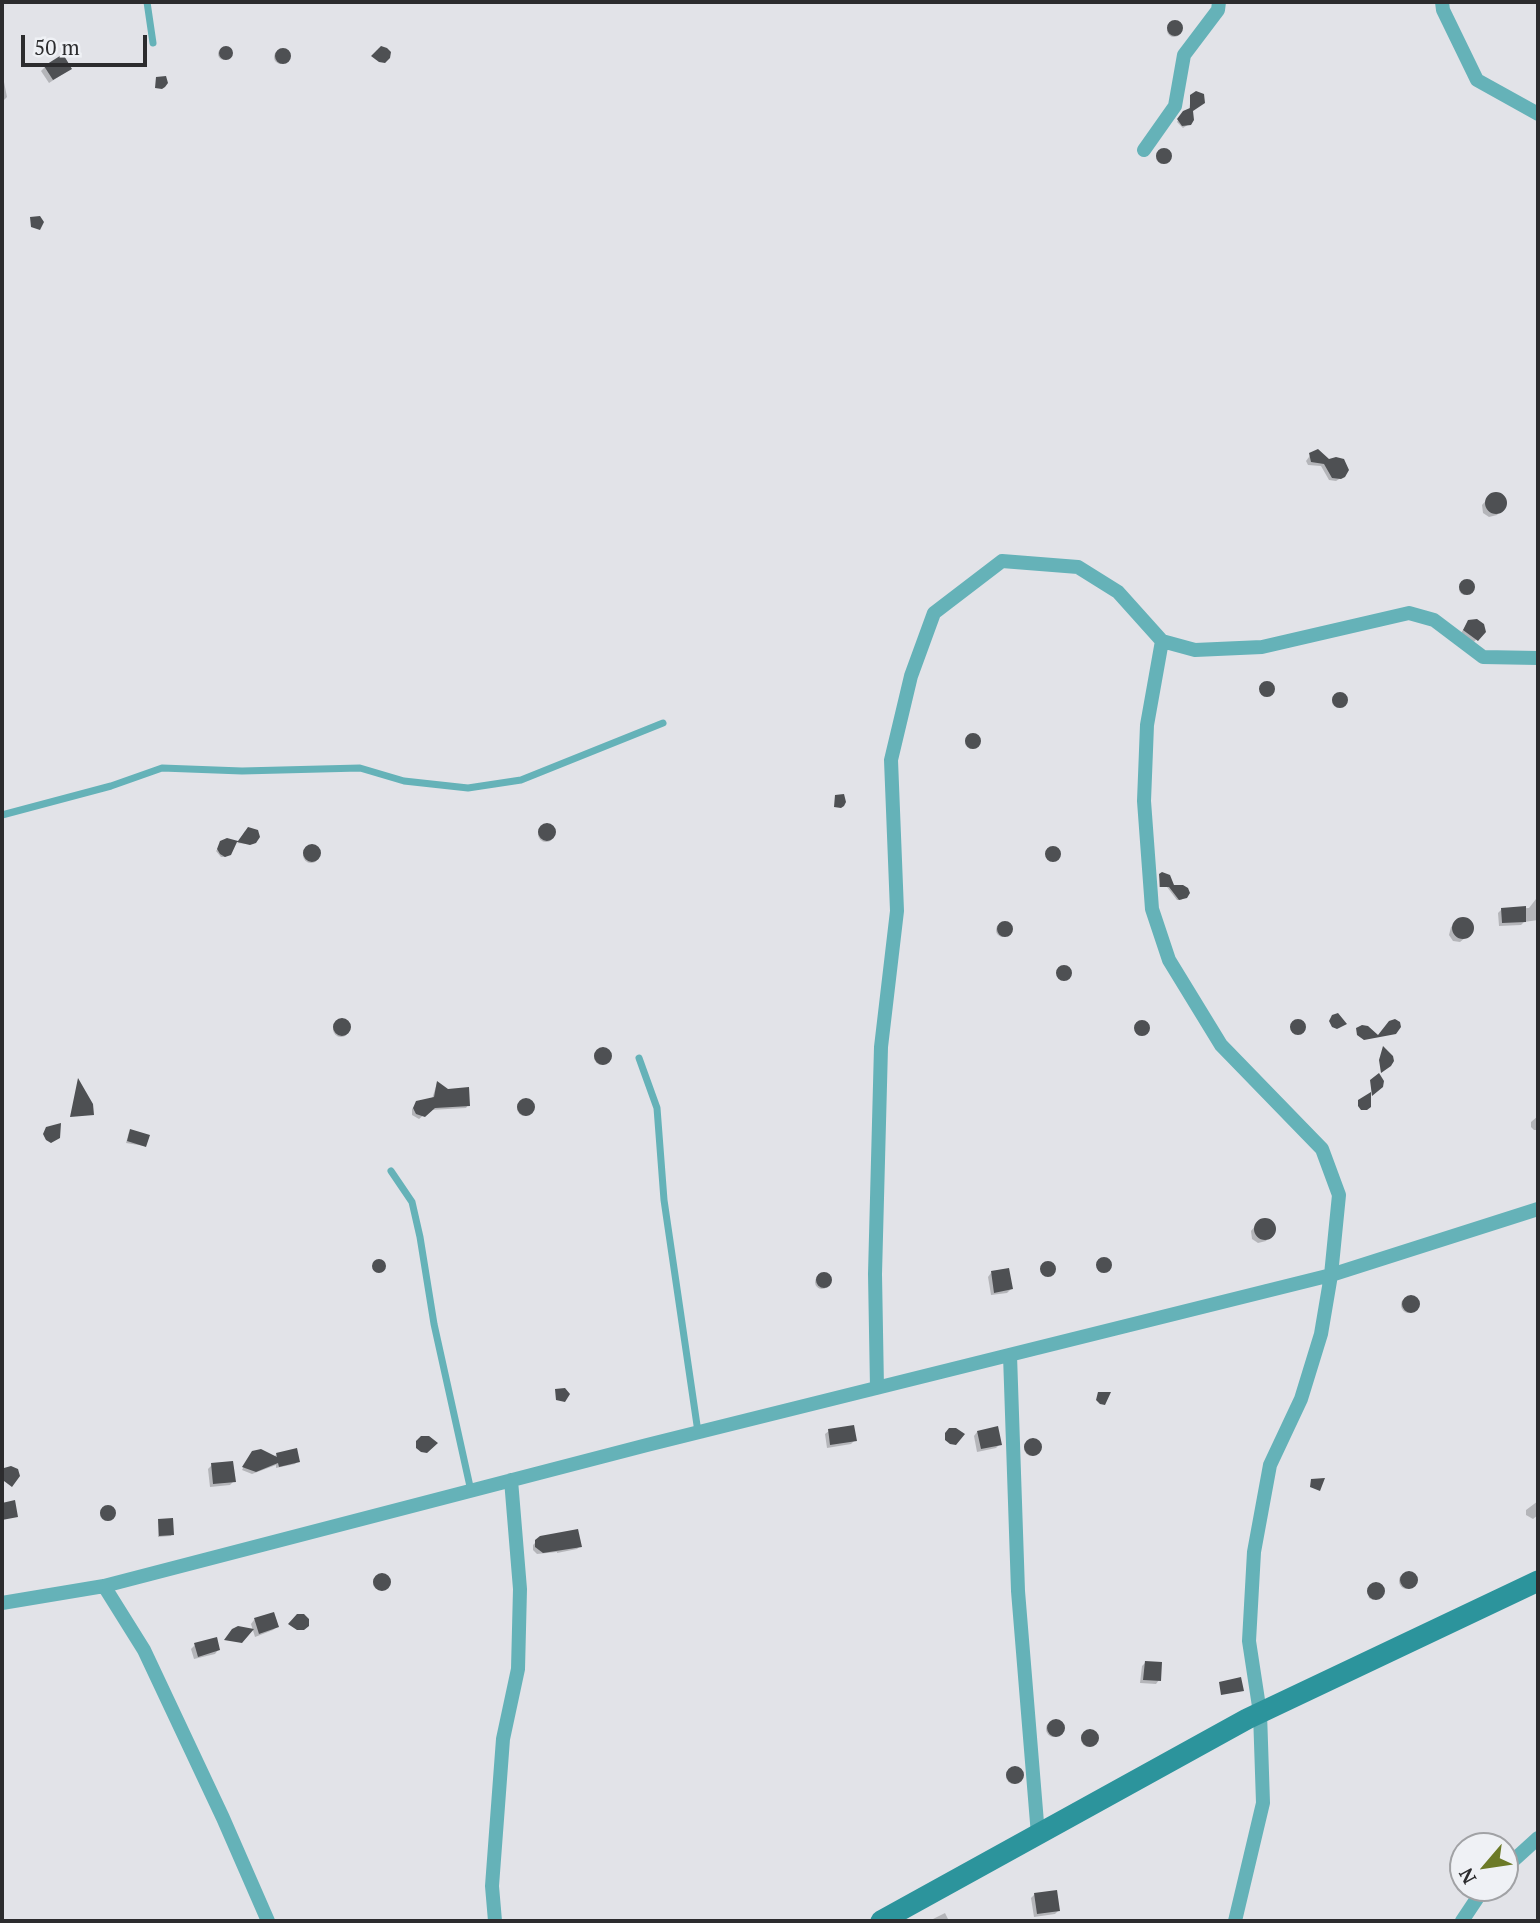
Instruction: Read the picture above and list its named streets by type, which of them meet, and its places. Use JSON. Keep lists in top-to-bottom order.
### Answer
{
  "scale_bar": "50 m",
  "north": "bottom left"
}
